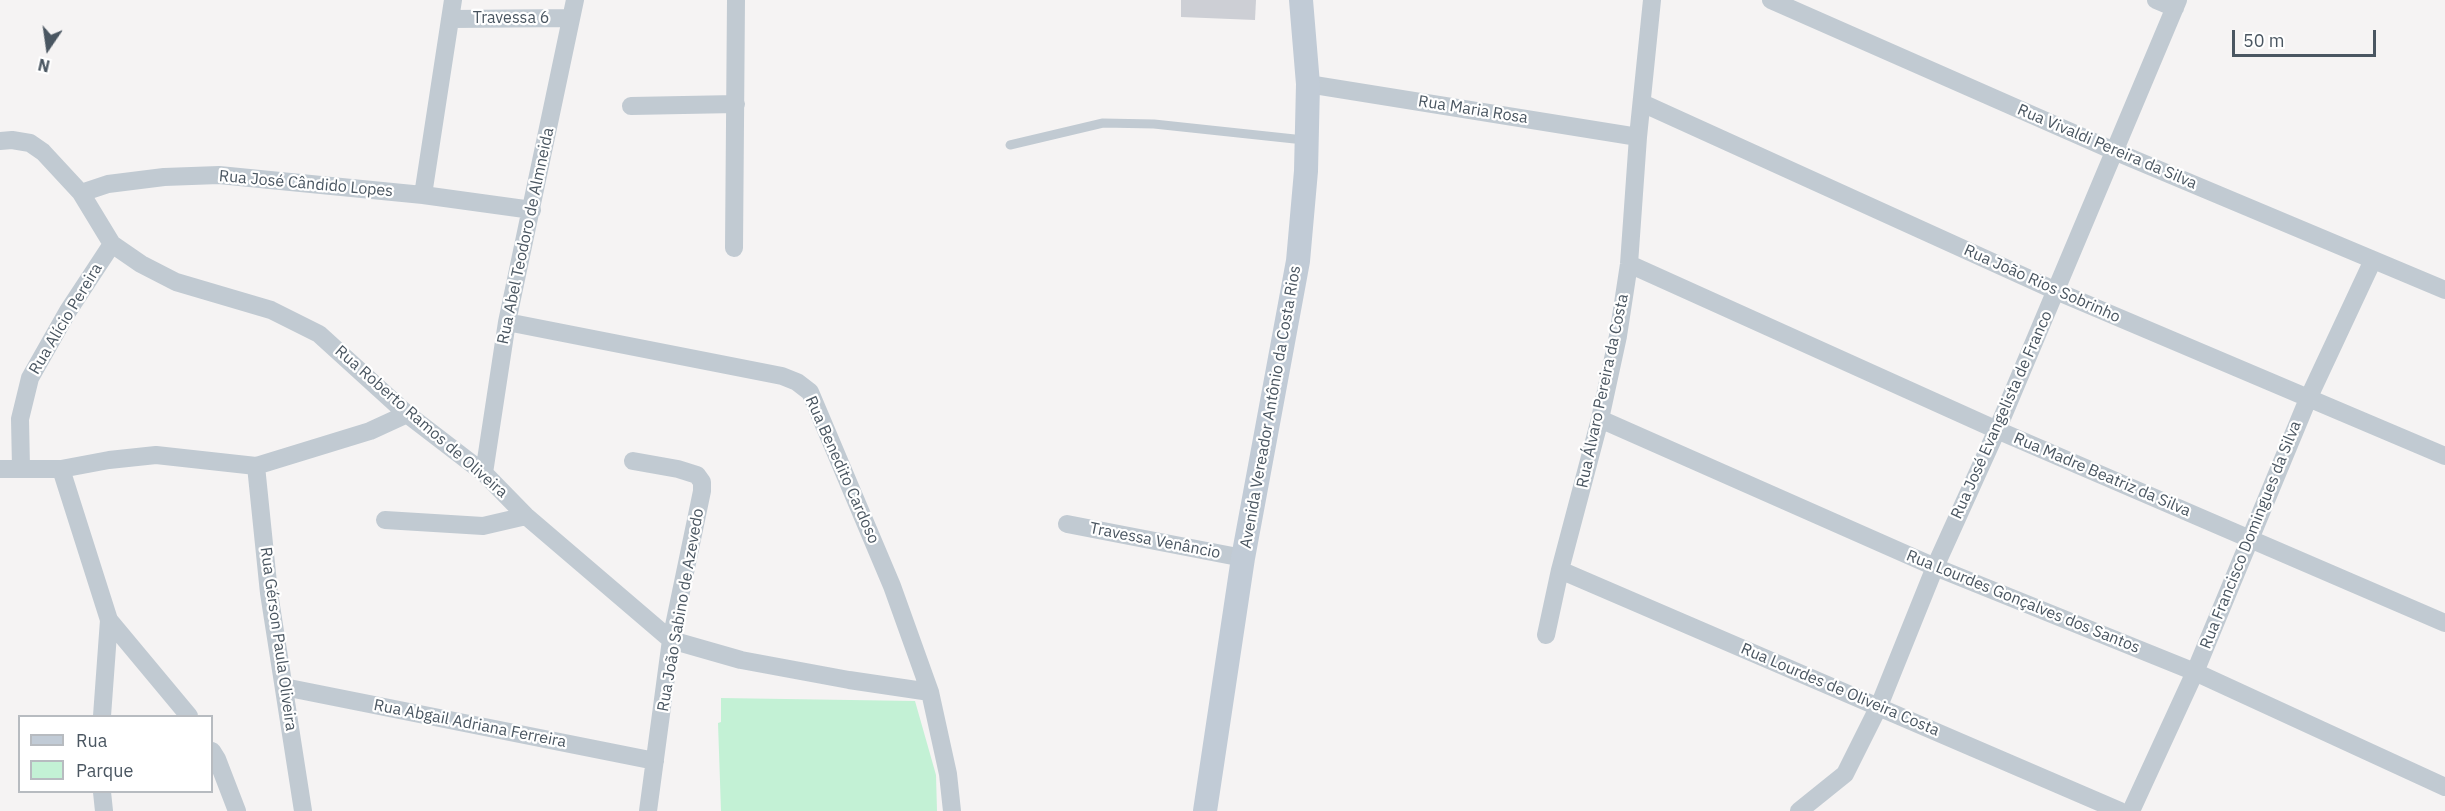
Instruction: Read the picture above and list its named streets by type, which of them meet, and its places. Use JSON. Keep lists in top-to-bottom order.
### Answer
{
  "streets": {
    "main road": ["Avenida Vereador Antônio da Costa Rios"],
    "street": [
      "Travessa 6",
      "Rua Maria Rosa",
      "Rua Vivaldi Pereira da Silva",
      "Rua José Cândido Lopes",
      "Rua Abel Teodoro de Almneida",
      "Rua João Rios Sobrinho",
      "Rua Alício Pereira",
      "Rua Álvaro Pereira da Costa",
      "Rua José Evangelista de Franco",
      "Rua Roberto Ramos de Oliveira",
      "Rua Benedito Cardoso",
      "Rua Madre Beatriz da Silva",
      "Rua Francisco Domingues da Silva",
      "Travessa Venâncio",
      "Rua Lourdes Gonçalves dos Santos",
      "Rua João Sabino de Azevedo",
      "Rua Gérson Paula Oliveira",
      "Rua Lourdes de Oliveira Costa",
      "Rua Abgail Adriana Ferreira"
    ]
  },
  "crossings": [
    ["Travessa 6", "Rua Abel Teodoro de Almneida"],
    ["Rua Maria Rosa", "Rua Álvaro Pereira da Costa"],
    ["Rua Maria Rosa", "Avenida Vereador Antônio da Costa Rios"],
    ["Rua Vivaldi Pereira da Silva", "Rua José Evangelista de Franco"],
    ["Rua Vivaldi Pereira da Silva", "Rua Francisco Domingues da Silva"],
    ["Rua José Cândido Lopes", "Rua Abel Teodoro de Almneida"],
    ["Rua José Cândido Lopes", "Rua Roberto Ramos de Oliveira"],
    ["Rua Abel Teodoro de Almneida", "Rua Roberto Ramos de Oliveira"],
    ["Rua Abel Teodoro de Almneida", "Rua Benedito Cardoso"],
    ["Rua João Rios Sobrinho", "Rua Álvaro Pereira da Costa"],
    ["Rua João Rios Sobrinho", "Rua José Evangelista de Franco"],
    ["Rua João Rios Sobrinho", "Rua Francisco Domingues da Silva"],
    ["Rua Alício Pereira", "Rua Roberto Ramos de Oliveira"],
    ["Rua Álvaro Pereira da Costa", "Rua Madre Beatriz da Silva"],
    ["Rua Álvaro Pereira da Costa", "Rua Lourdes Gonçalves dos Santos"],
    ["Rua Álvaro Pereira da Costa", "Rua Lourdes de Oliveira Costa"],
    ["Avenida Vereador Antônio da Costa Rios", "Travessa Venâncio"],
    ["Rua José Evangelista de Franco", "Rua Madre Beatriz da Silva"],
    ["Rua José Evangelista de Franco", "Rua Lourdes Gonçalves dos Santos"],
    ["Rua José Evangelista de Franco", "Rua Lourdes de Oliveira Costa"],
    ["Rua Roberto Ramos de Oliveira", "Rua Benedito Cardoso"],
    ["Rua Roberto Ramos de Oliveira", "Rua João Sabino de Azevedo"],
    ["Rua Madre Beatriz da Silva", "Rua Francisco Domingues da Silva"],
    ["Rua Francisco Domingues da Silva", "Rua Lourdes Gonçalves dos Santos"],
    ["Rua João Sabino de Azevedo", "Rua Abgail Adriana Ferreira"],
    ["Rua Gérson Paula Oliveira", "Rua Abgail Adriana Ferreira"]
  ],
  "legend": ["Rua", "Parque"],
  "scale_bar": "50 m",
  "north": "bottom"
}
